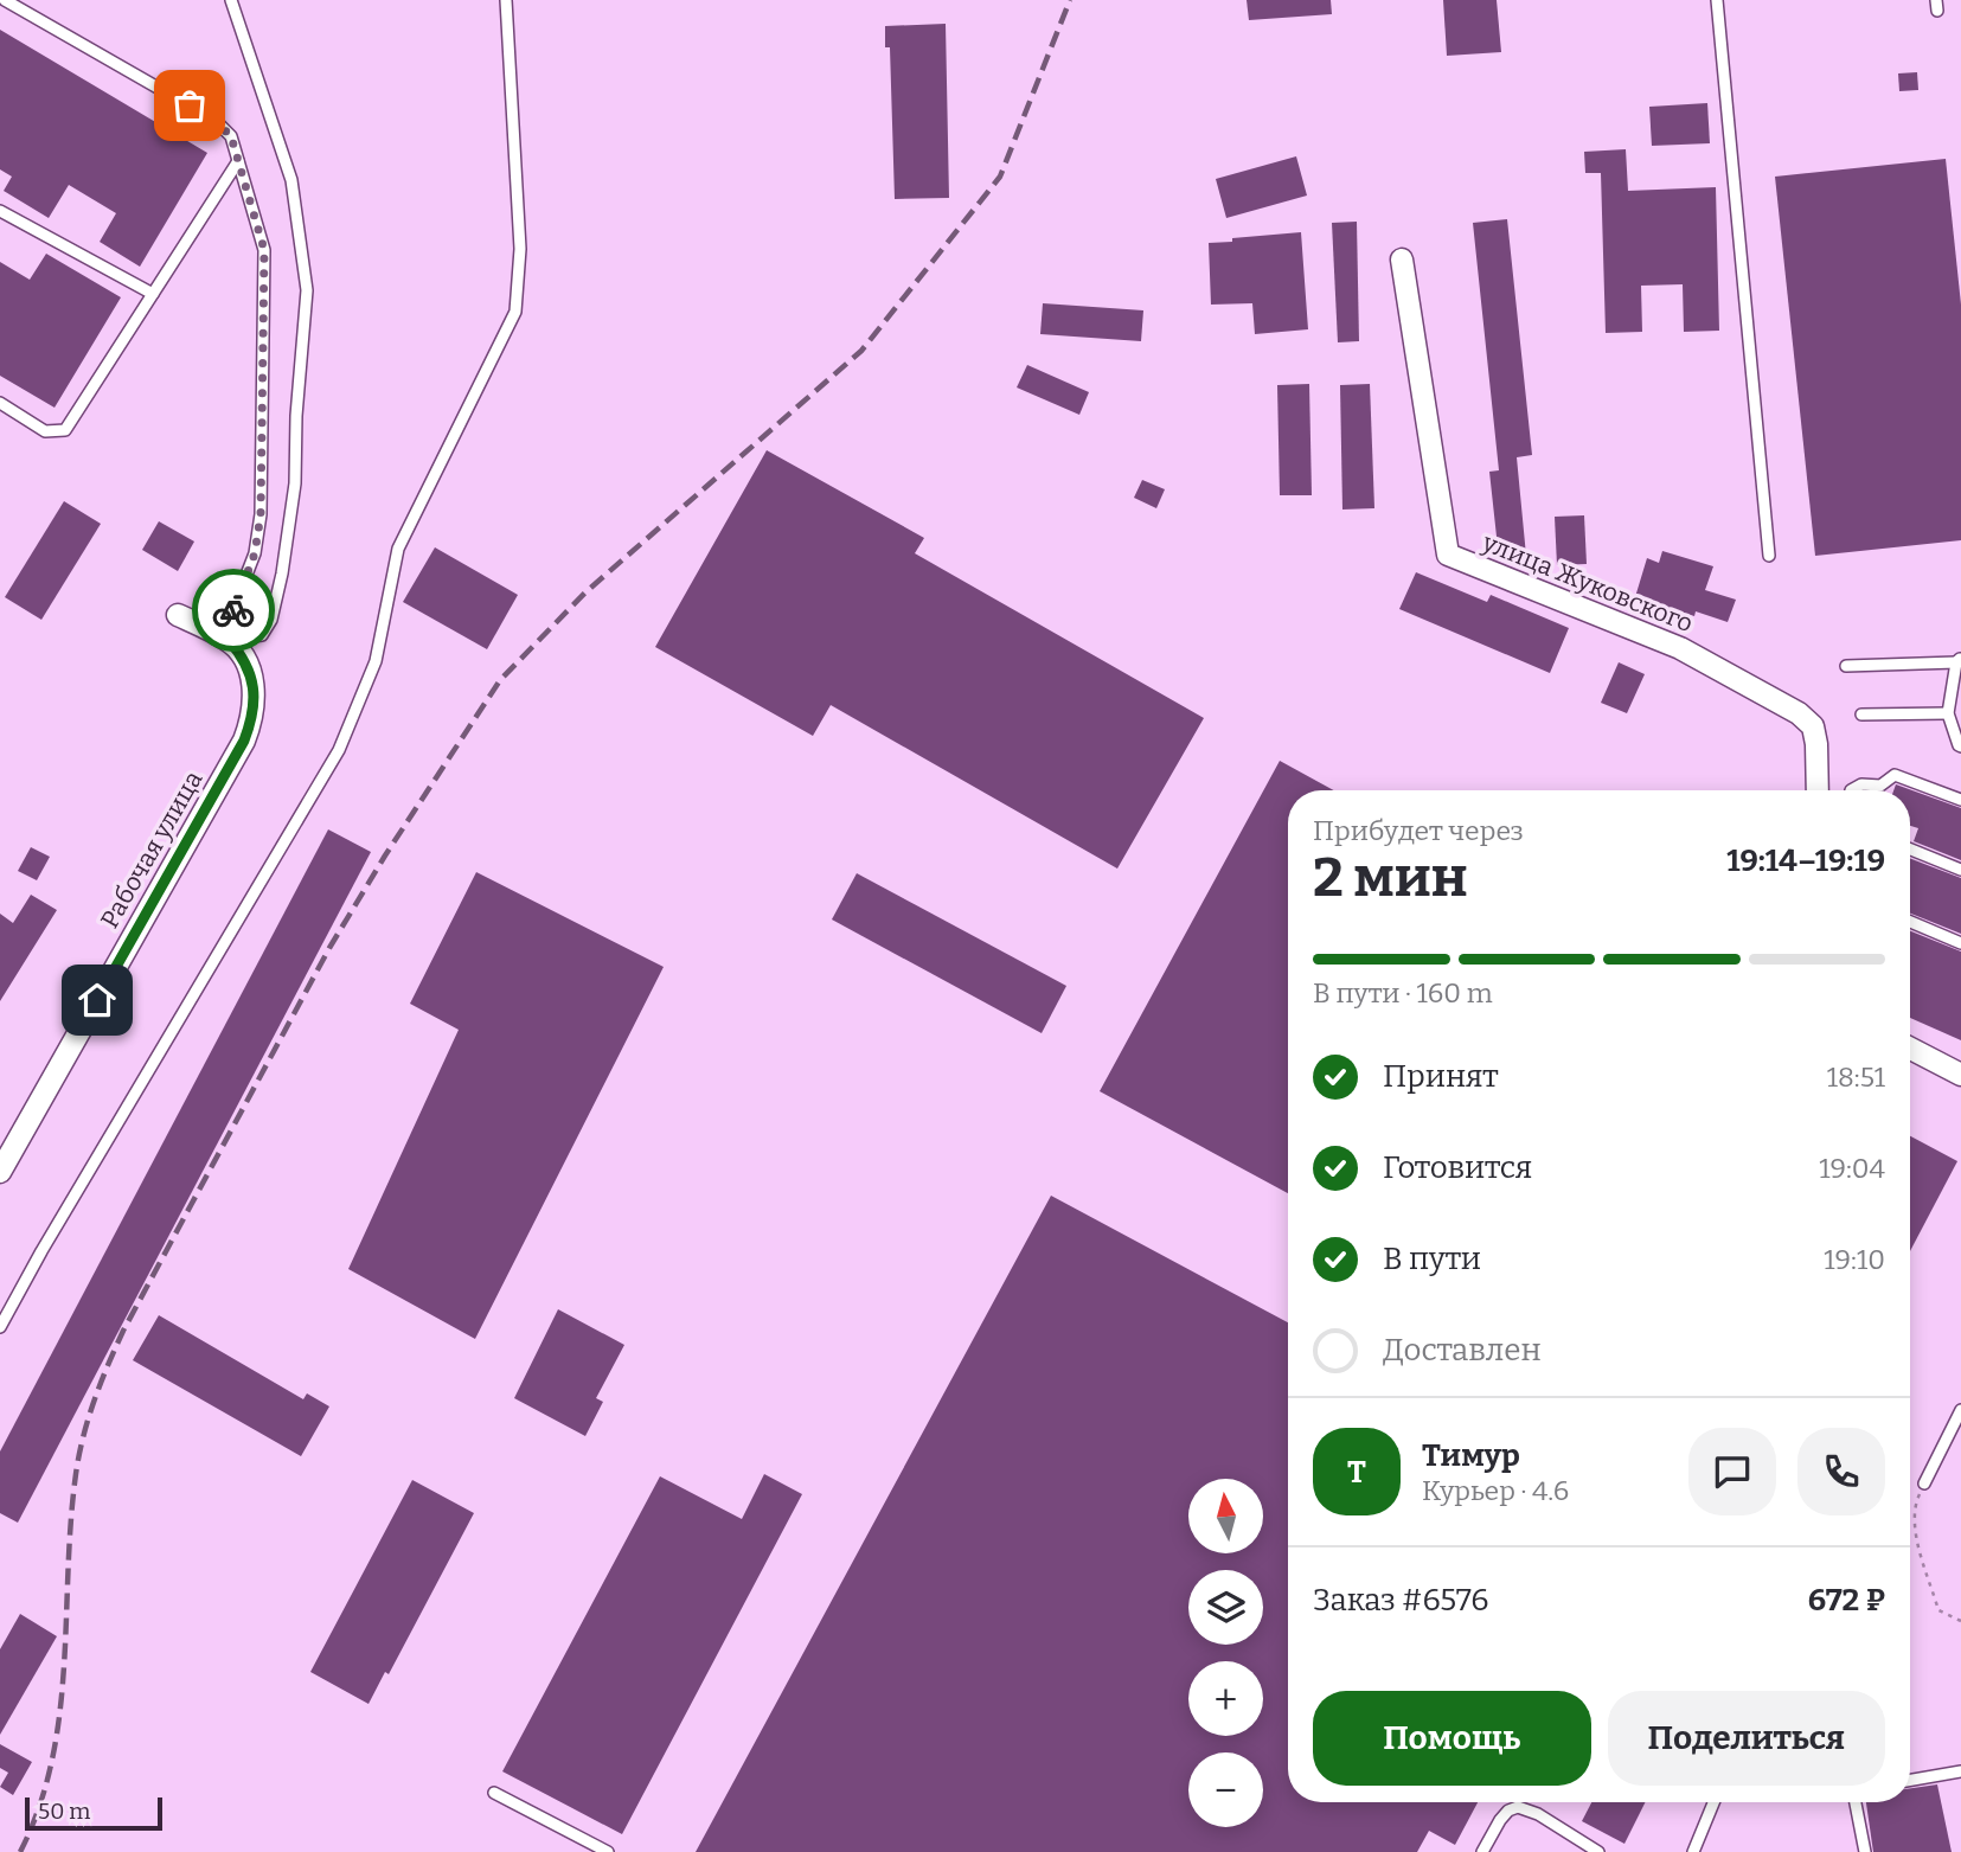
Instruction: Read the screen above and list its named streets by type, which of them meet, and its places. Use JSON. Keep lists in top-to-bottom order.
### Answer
{
  "streets": {
    "street": ["улица Жуковского", "Рабочая улица"]
  },
  "scale_bar": "50 m",
  "north": "top",
  "page": {
    "heading": ["2 мин", "Прибудет через", "19:14–19:19"],
    "panel": [
      "Тимур",
      "Курьер · 4.6",
      "Заказ #6576",
      "672 ₽"
    ],
    "bar": "В пути · 160 m",
    "list": [
      ["Принят", "18:51"],
      ["Готовится", "19:04"],
      ["В пути", "19:10"],
      "Доставлен"
    ],
    "round": "Т",
    "map_buttons": ["+", "−"],
    "buttons": ["Помощь", "Поделиться"],
    "scale": "50 m"
  }
}
